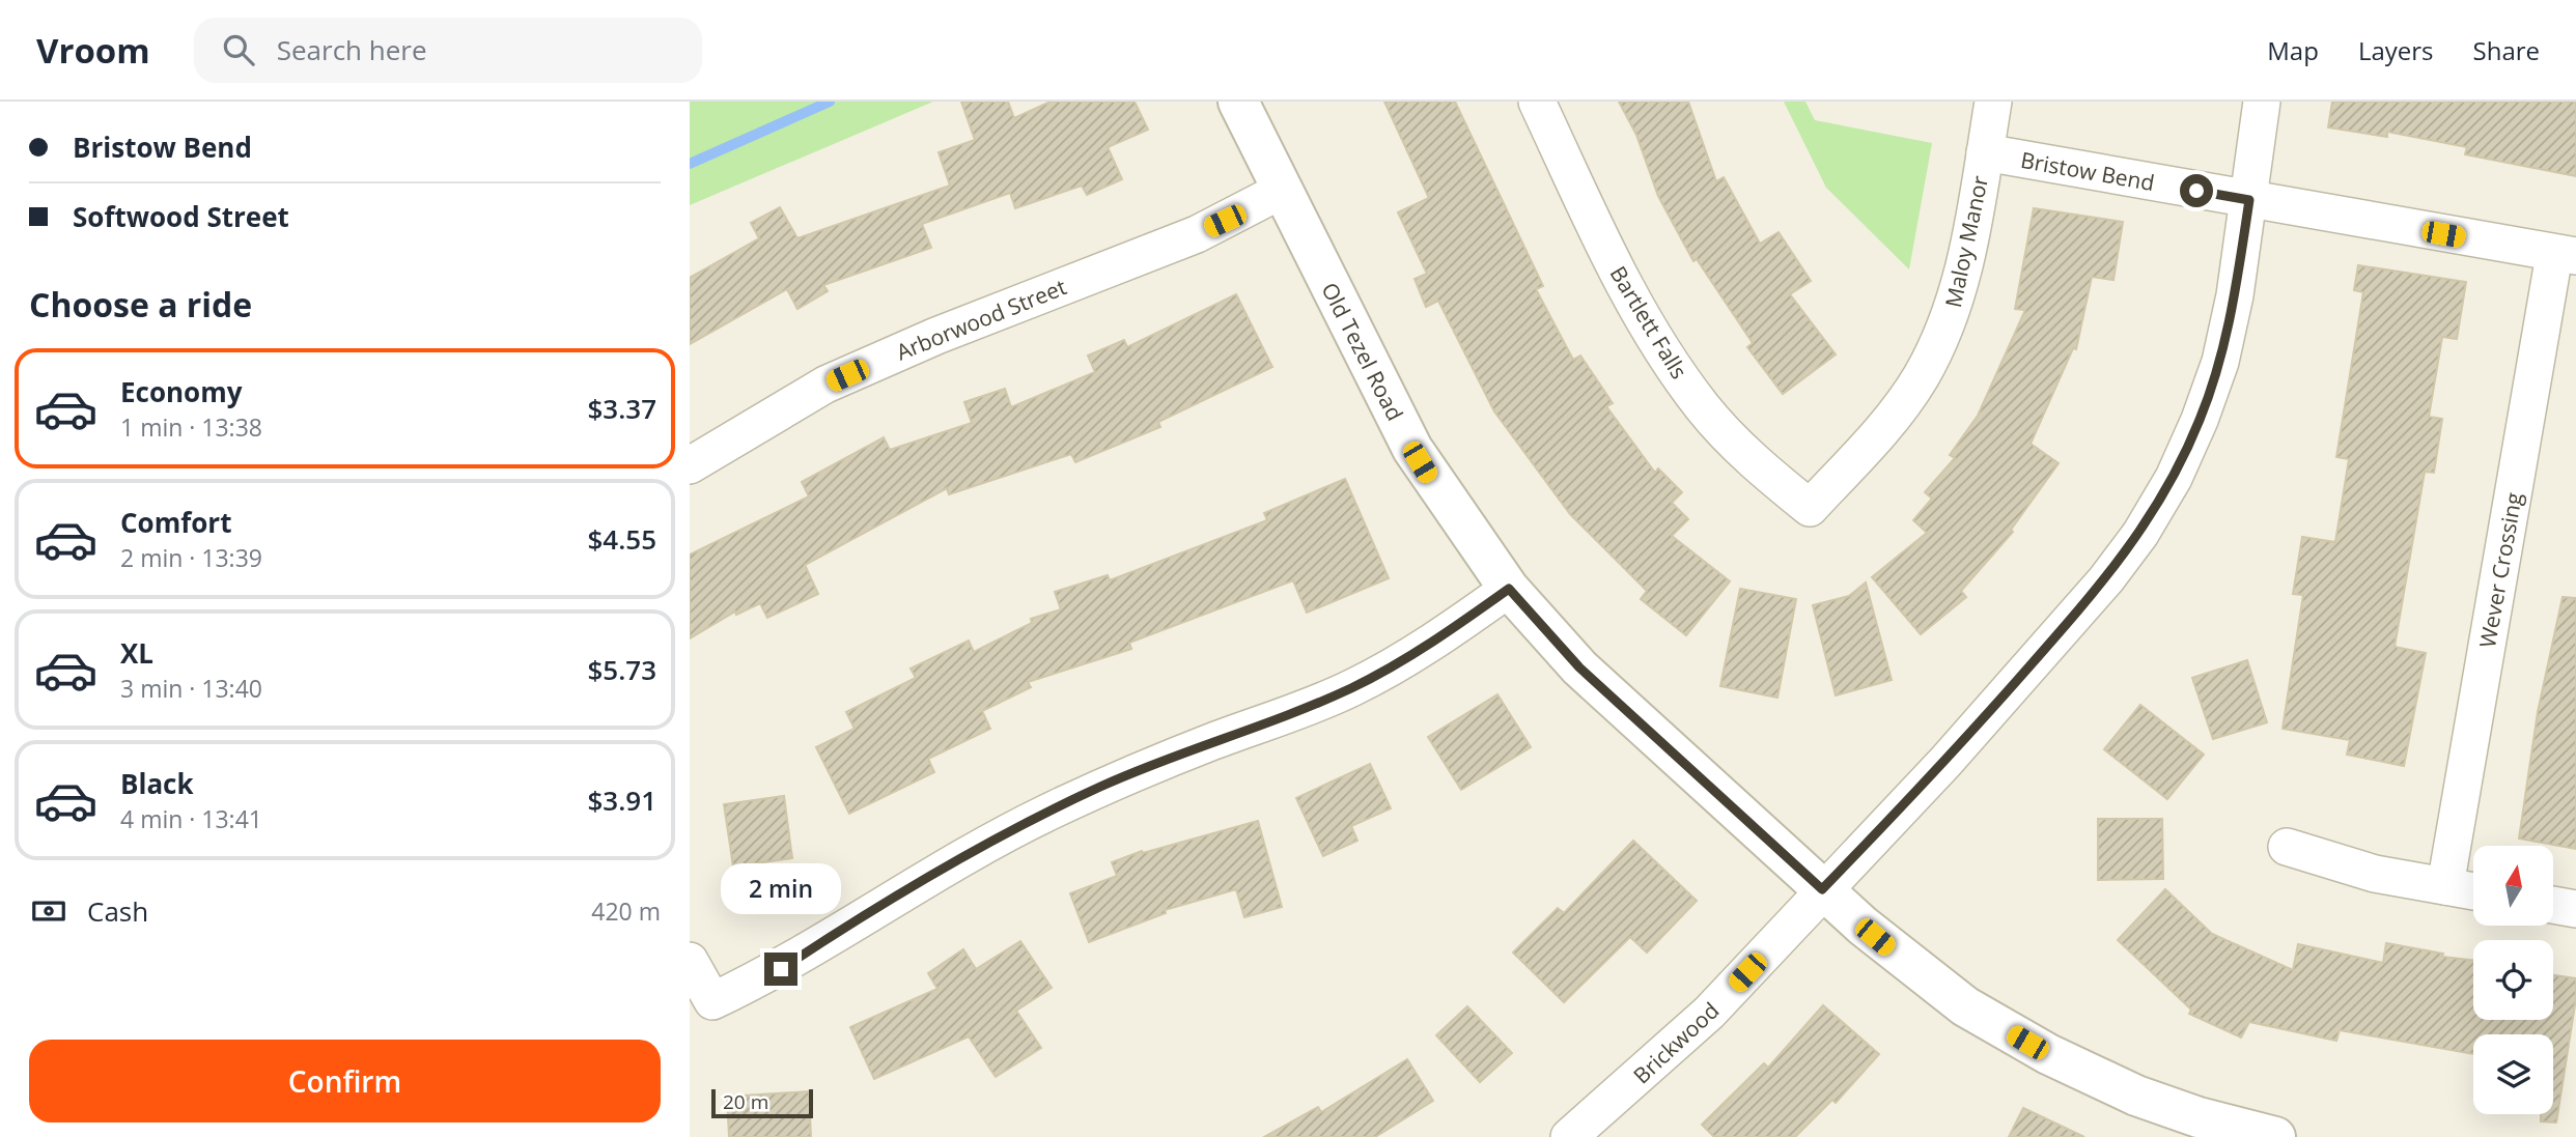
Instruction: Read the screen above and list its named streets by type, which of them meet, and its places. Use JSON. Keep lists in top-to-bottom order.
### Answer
{
  "streets": {
    "street": [
      "Bristow Bend",
      "Maloy Manor",
      "Arborwood Street",
      "Bartlett Falls",
      "Old Tezel Road",
      "Wever Crossing",
      "Brickwood"
    ]
  },
  "crossings": [
    ["Bristow Bend", "Maloy Manor"],
    ["Bristow Bend", "Wever Crossing"],
    ["Bristow Bend", "Brickwood"],
    ["Maloy Manor", "Bartlett Falls"],
    ["Arborwood Street", "Old Tezel Road"],
    ["Old Tezel Road", "Brickwood"]
  ],
  "scale_bar": "20 m",
  "north": "top",
  "page": {
    "header": "Vroom",
    "search": "Search here",
    "nav": ["Map", "Layers", "Share"],
    "banner": ["Bristow Bend", "Softwood Street"],
    "heading": "Choose a ride",
    "list": [
      {
        "name": "Economy",
        "note": "1 min · 13:38",
        "value": "$3.37"
      },
      {
        "name": "Comfort",
        "note": "2 min · 13:39",
        "value": "$4.55"
      },
      {
        "name": "XL",
        "note": "3 min · 13:40",
        "value": "$5.73"
      },
      {
        "name": "Black",
        "note": "4 min · 13:41",
        "value": "$3.91"
      }
    ],
    "bubble": "2 min",
    "pay": ["Cash", "420 m"],
    "buttons": "Confirm",
    "scale": "20 m"
  }
}
